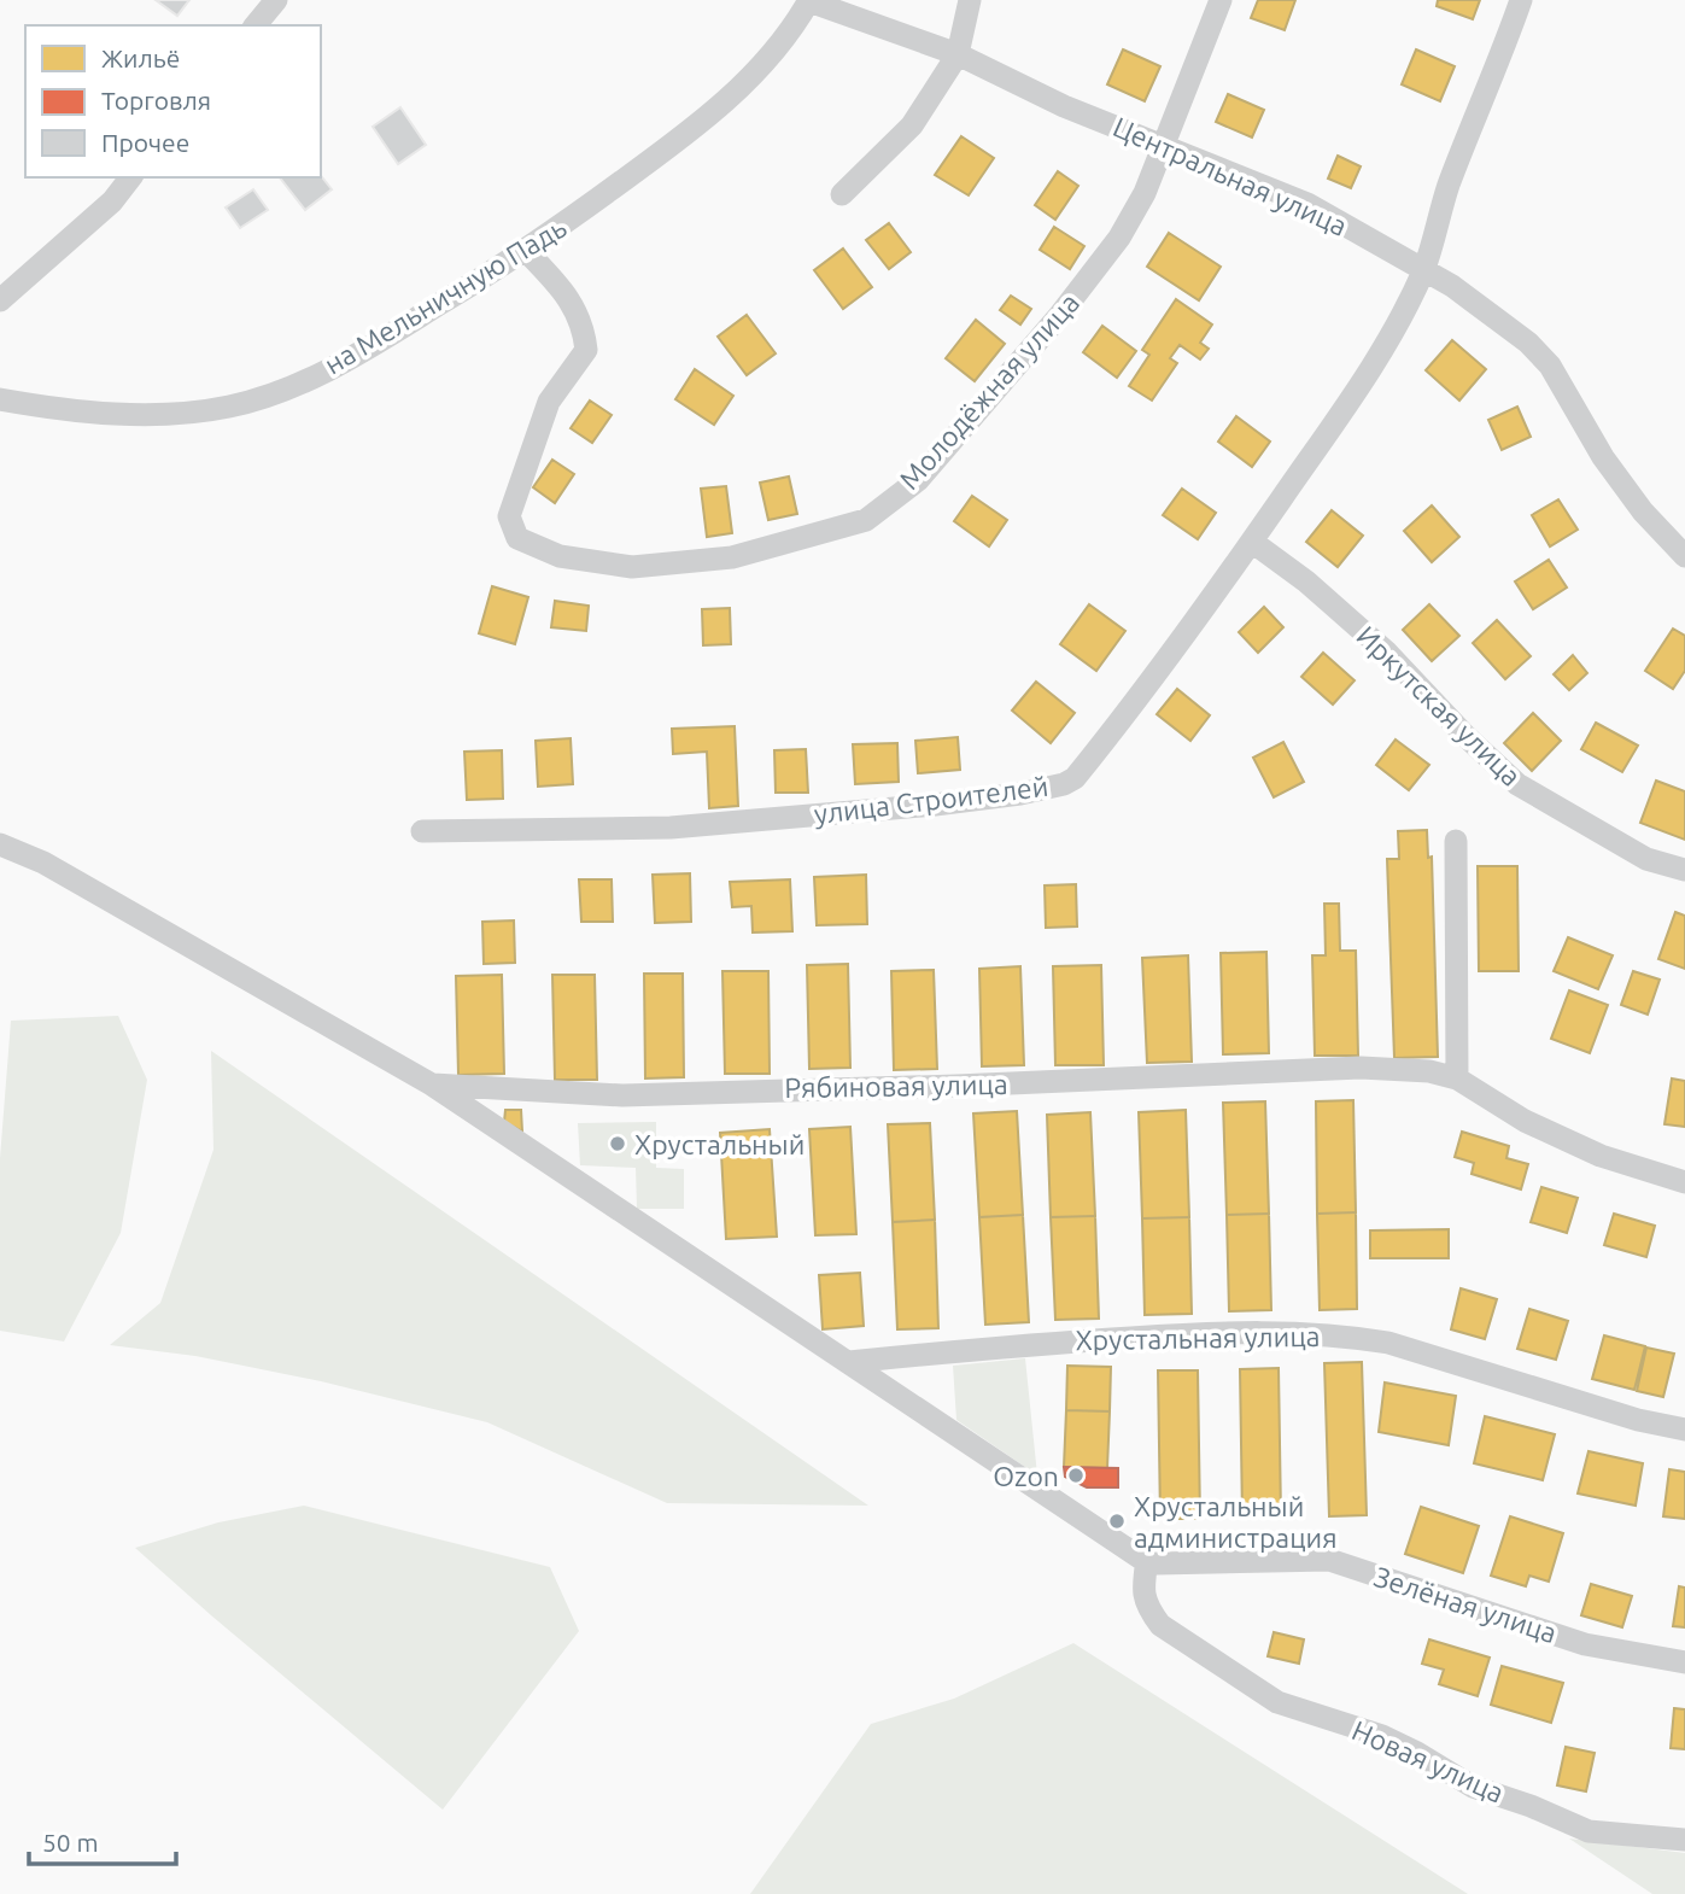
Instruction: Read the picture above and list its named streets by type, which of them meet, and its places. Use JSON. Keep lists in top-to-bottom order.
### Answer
{
  "streets": {
    "street": [
      "Центральная улица",
      "на Мельничную Падь",
      "Молодёжная улица",
      "Иркутская улица",
      "улица Строителей",
      "Рябиновая улица",
      "Хрустальная улица",
      "Зелёная улица",
      "Новая улица"
    ]
  },
  "crossings": [
    ["Центральная улица", "на Мельничную Падь"],
    ["Центральная улица", "Молодёжная улица"],
    ["Центральная улица", "улица Строителей"],
    ["на Мельничную Падь", "Молодёжная улица"],
    ["Иркутская улица", "улица Строителей"],
    ["Рябиновая улица", "Зелёная улица"],
    ["Хрустальная улица", "Зелёная улица"],
    ["Зелёная улица", "Новая улица"]
  ],
  "places": ["Хрустальный", "Ozon", "Хрустальный администрация"],
  "legend": ["Жильё", "Торговля", "Прочее"],
  "scale_bar": "50 m"
}
